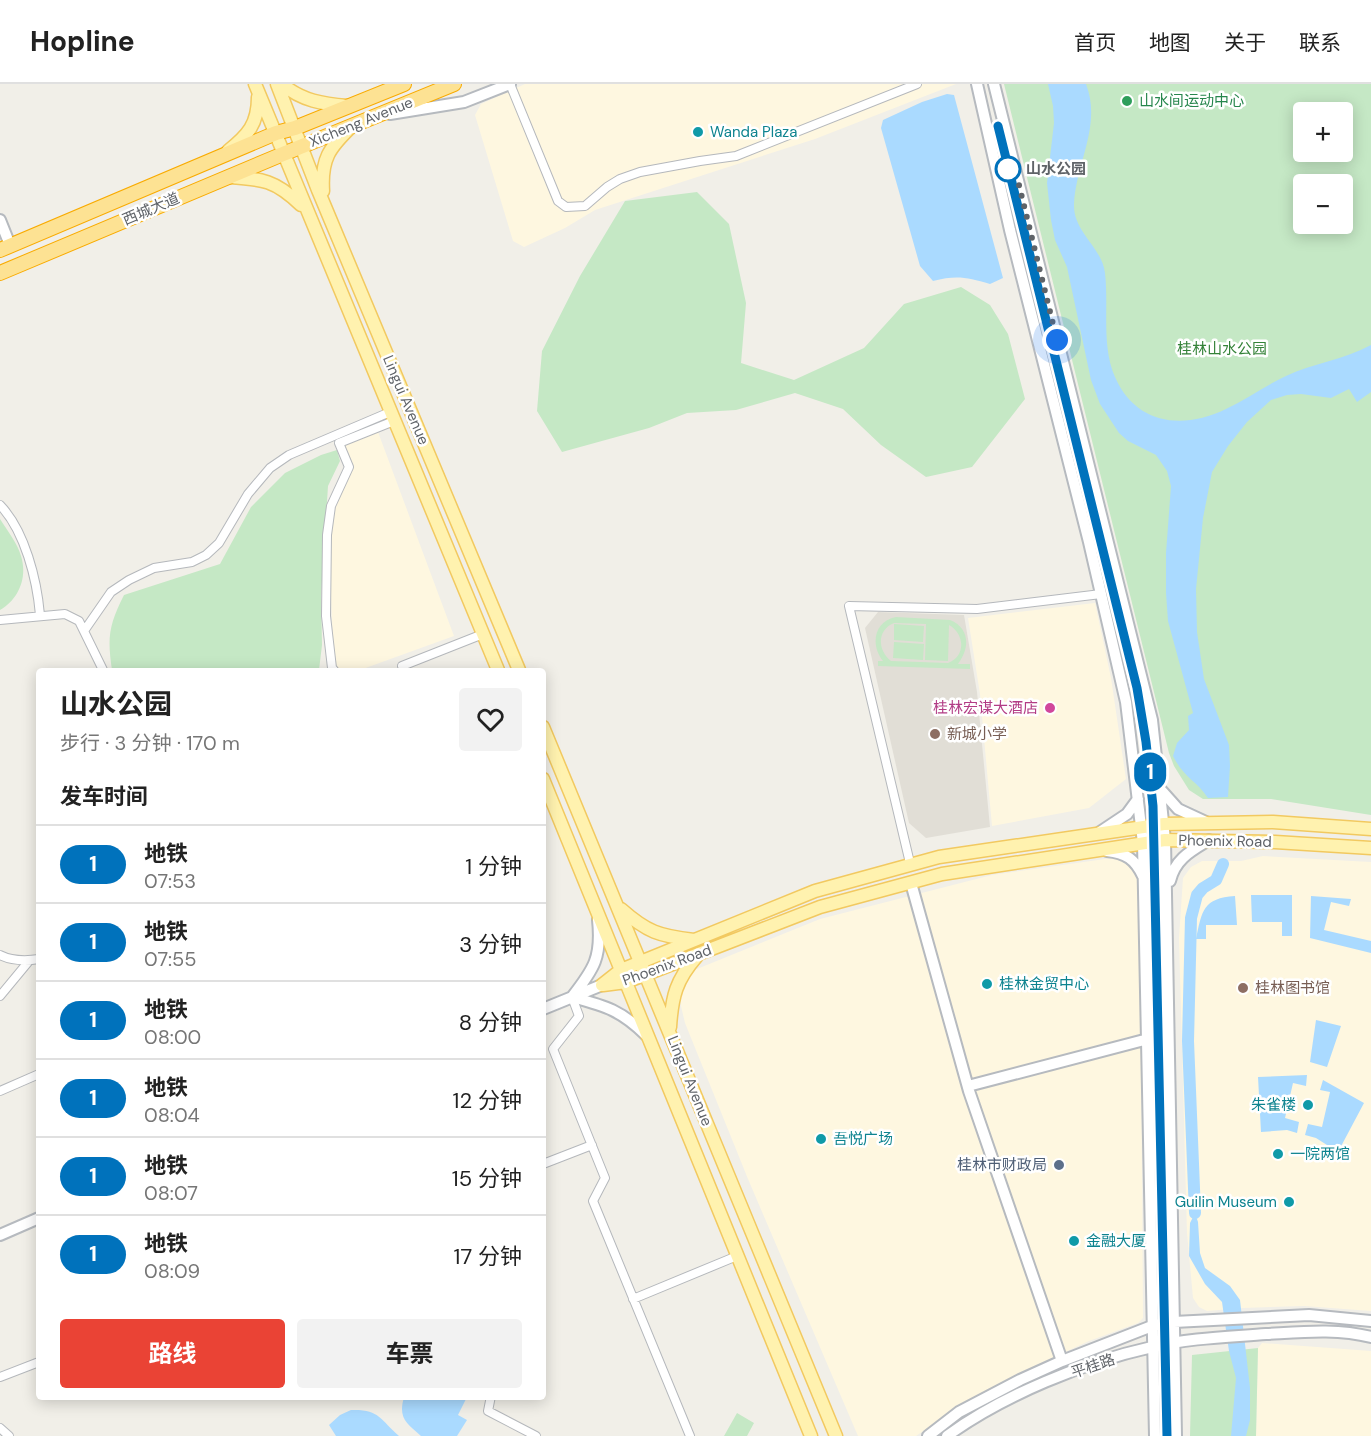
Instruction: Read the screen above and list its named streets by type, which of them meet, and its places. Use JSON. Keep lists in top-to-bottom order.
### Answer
{
  "streets": {
    "highway": ["Xicheng Avenue", "西城大道"],
    "main road": ["Lingui Avenue", "Phoenix Road", "平桂路"]
  },
  "crossings": [
    ["Xicheng Avenue", "西城大道"],
    ["Xicheng Avenue", "Lingui Avenue"],
    ["西城大道", "Lingui Avenue"],
    ["Lingui Avenue", "Phoenix Road"]
  ],
  "parks": ["桂林山水公园"],
  "places": [
    "山水间运动中心",
    "Wanda Plaza",
    "山水公园",
    "桂林宏谋大酒店",
    "新城小学",
    "桂林金贸中心",
    "桂林图书馆",
    "朱雀楼",
    "吾悦广场",
    "一院两馆",
    "桂林市财政局",
    "Guilin Museum",
    "金融大厦"
  ],
  "lines": ["metro line 1"],
  "page": {
    "header": "Hopline",
    "nav": [
      "首页",
      "地图",
      "关于",
      "联系"
    ],
    "on_map": "1",
    "map_buttons": ["+", "−"],
    "heading": [
      ["山水公园", "步行 · 3 分钟 · 170 m"],
      "发车时间"
    ],
    "list": [
      {
        "mark": "1",
        "name": "地铁",
        "note": "07:53",
        "value": "1 分钟"
      },
      {
        "mark": "1",
        "name": "地铁",
        "note": "07:55",
        "value": "3 分钟"
      },
      {
        "mark": "1",
        "name": "地铁",
        "note": "08:00",
        "value": "8 分钟"
      },
      {
        "mark": "1",
        "name": "地铁",
        "note": "08:04",
        "value": "12 分钟"
      },
      {
        "mark": "1",
        "name": "地铁",
        "note": "08:07",
        "value": "15 分钟"
      },
      {
        "mark": "1",
        "name": "地铁",
        "note": "08:09",
        "value": "17 分钟"
      }
    ],
    "buttons": ["路线", "车票"]
  }
}
